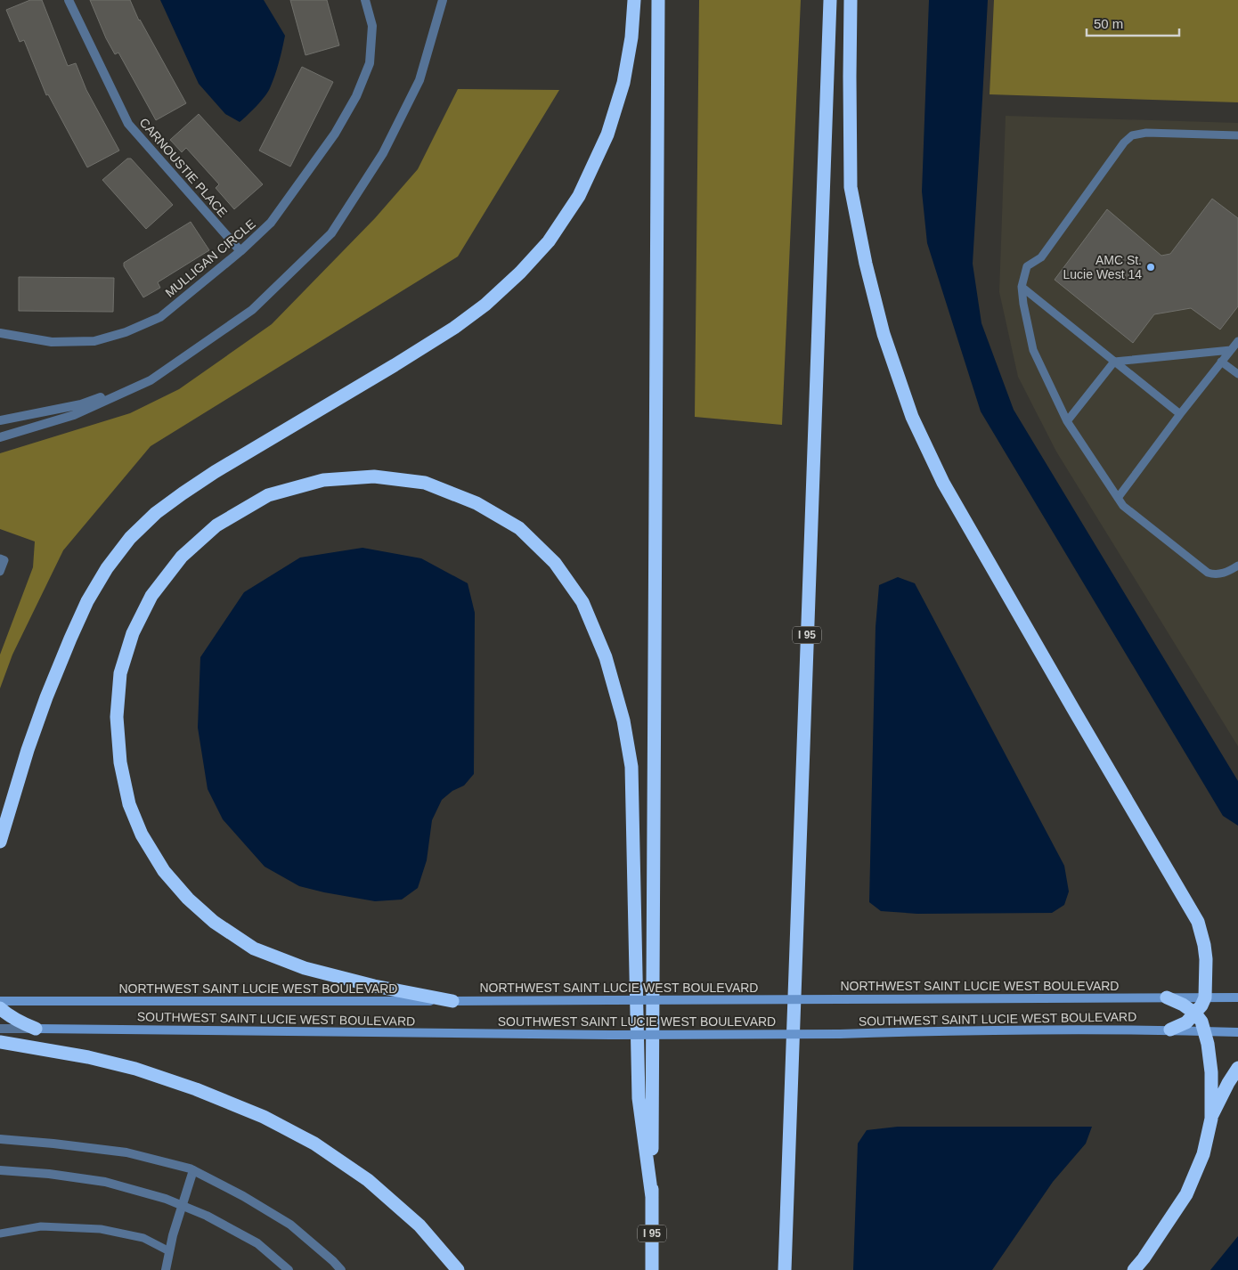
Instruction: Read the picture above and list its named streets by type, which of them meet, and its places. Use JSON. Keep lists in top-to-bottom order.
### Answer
{
  "streets": {
    "highway": ["I 95"],
    "main road": ["NORTHWEST SAINT LUCIE WEST BOULEVARD", "SOUTHWEST SAINT LUCIE WEST BOULEVARD"],
    "street": ["CARNOUSTIE PLACE", "MULLIGAN CIRCLE"]
  },
  "crossings": [
    ["CARNOUSTIE PLACE", "MULLIGAN CIRCLE"]
  ],
  "places": ["AMC St. Lucie West 14"],
  "scale_bar": "50 m"
}
